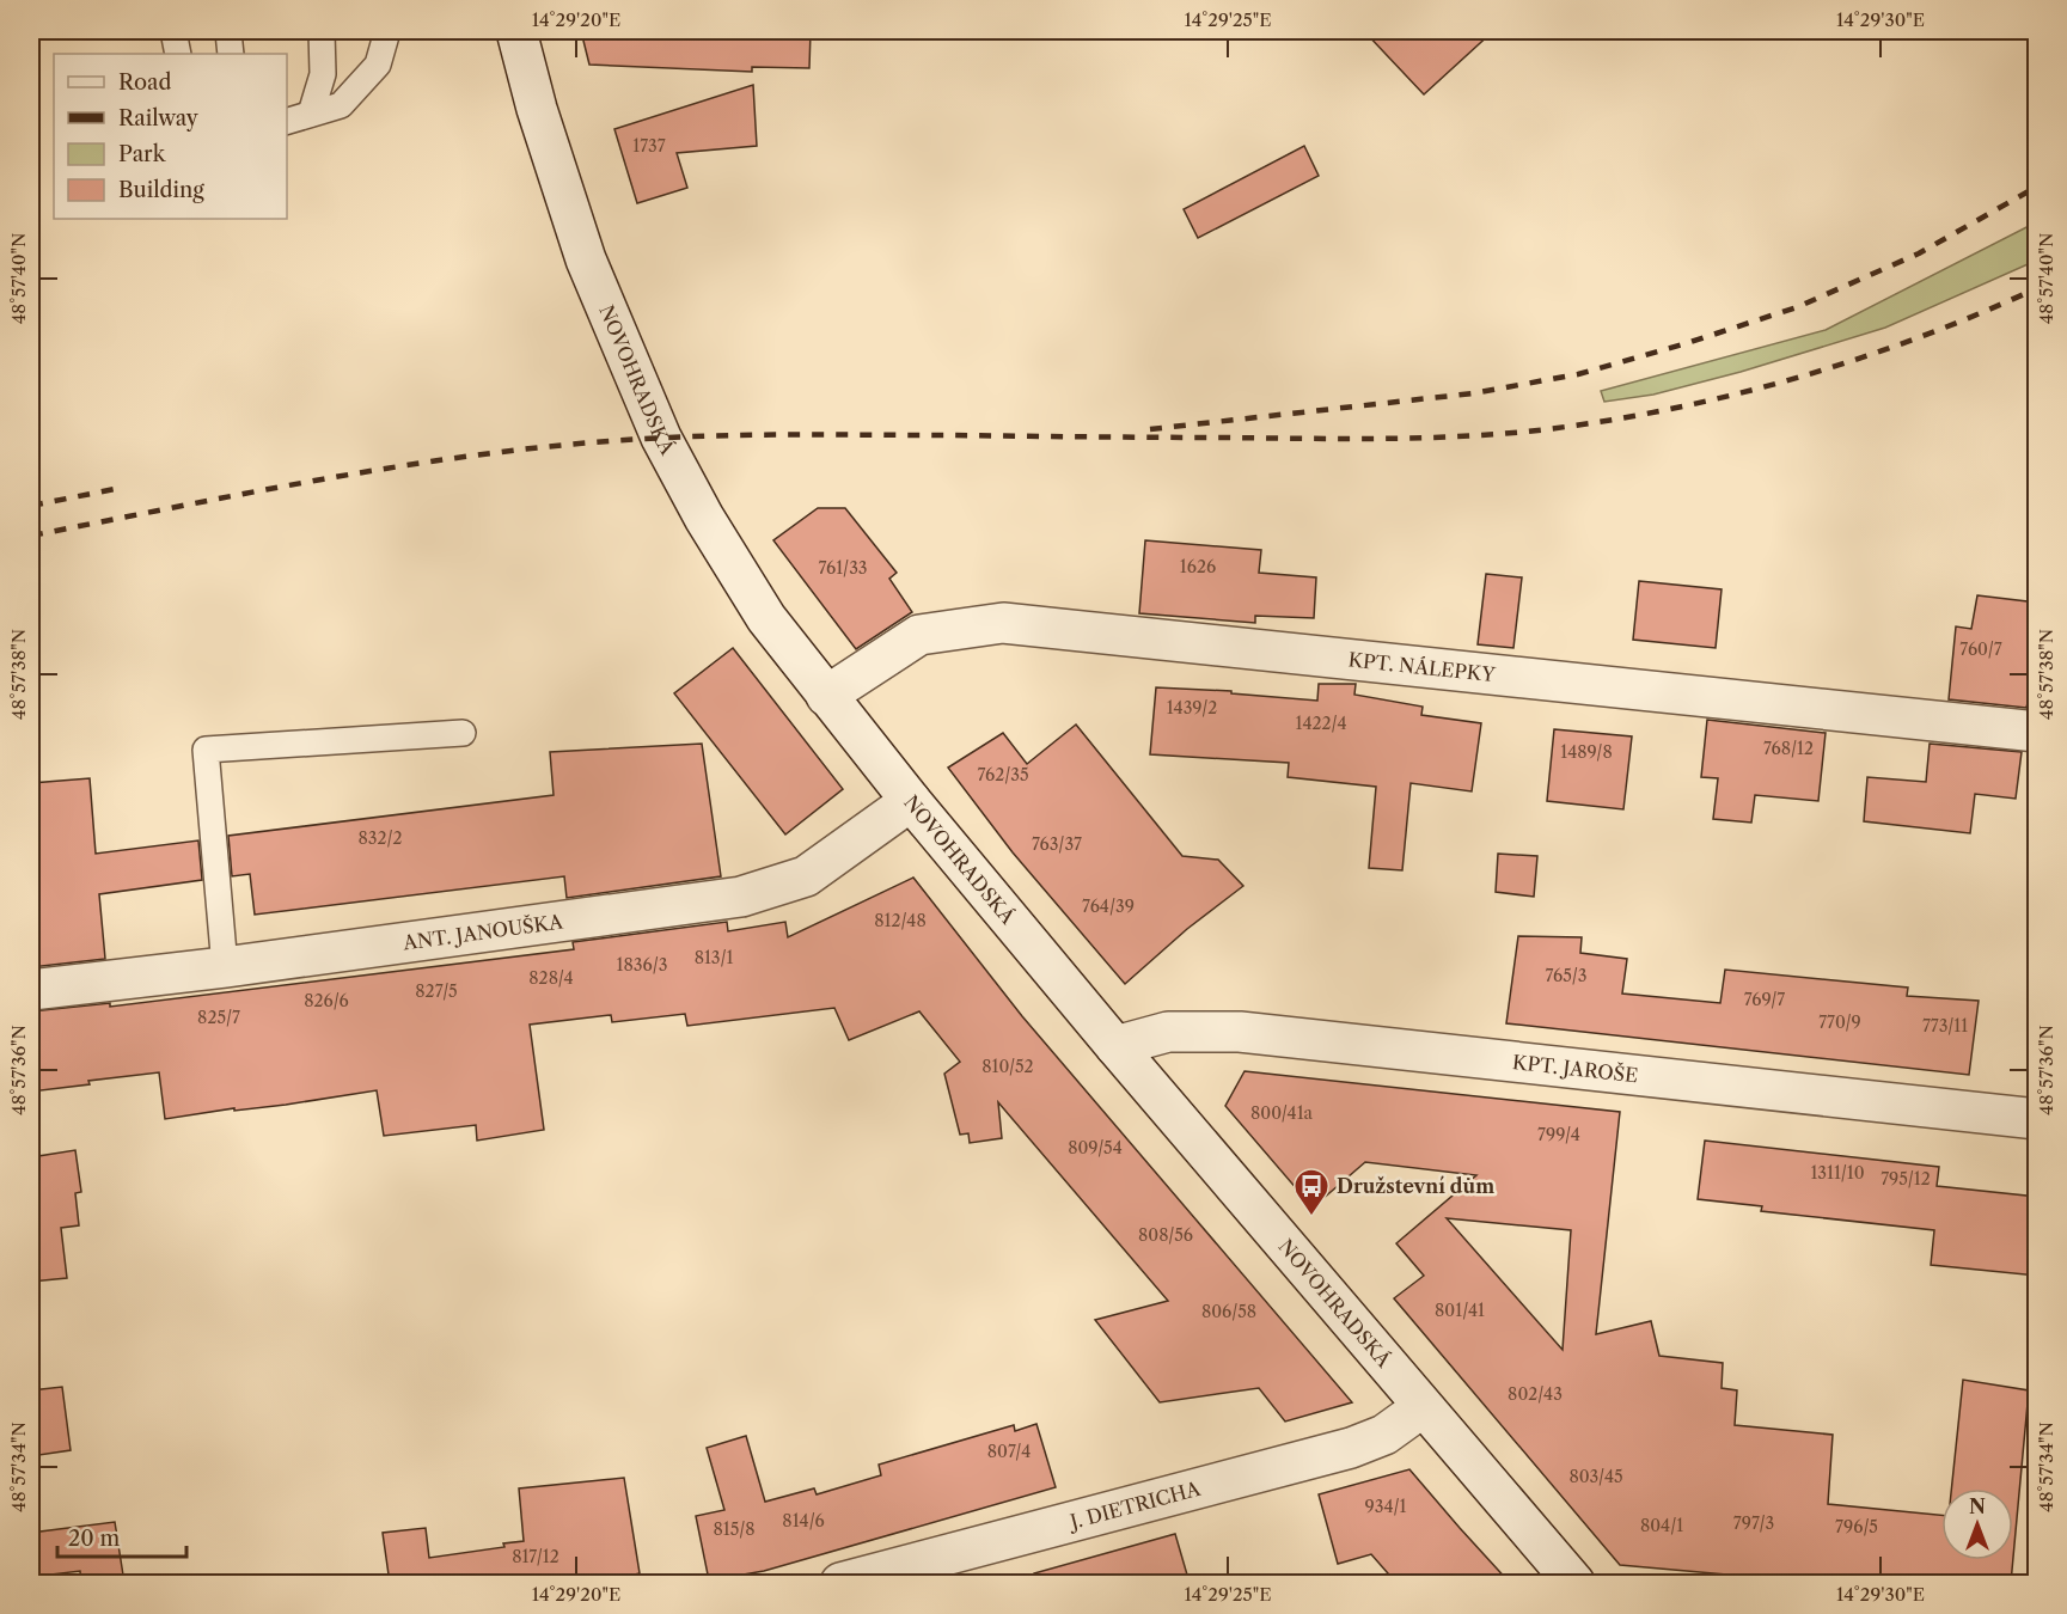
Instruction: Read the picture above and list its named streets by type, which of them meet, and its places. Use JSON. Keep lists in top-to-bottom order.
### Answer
{
  "streets": {
    "street": [
      "NOVOHRADSKÁ",
      "KPT. NÁLEPKY",
      "ANT. JANOUŠKA",
      "KPT. JAROŠE",
      "J. DIETRICHA"
    ]
  },
  "crossings": [
    ["NOVOHRADSKÁ", "KPT. NÁLEPKY"],
    ["NOVOHRADSKÁ", "ANT. JANOUŠKA"],
    ["NOVOHRADSKÁ", "KPT. JAROŠE"],
    ["NOVOHRADSKÁ", "J. DIETRICHA"]
  ],
  "places": {
    "bus stop": ["Družstevní dům"]
  },
  "house_numbers": [
    "1737",
    "1626",
    "761/33",
    "760/7",
    "1439/2",
    "1422/4",
    "768/12",
    "1489/8",
    "762/35",
    "832/2",
    "763/37",
    "764/39",
    "812/48",
    "813/1",
    "1836/3",
    "765/3",
    "828/4",
    "827/5",
    "769/7",
    "826/6",
    "825/7",
    "770/9",
    "773/11",
    "810/52",
    "800/41a",
    "799/4",
    "809/54",
    "1311/10",
    "795/12",
    "808/56",
    "801/41",
    "806/58",
    "802/43",
    "807/4",
    "803/45",
    "934/1",
    "814/6",
    "797/3",
    "804/1",
    "796/5",
    "815/8",
    "817/12"
  ],
  "legend": [
    "Road",
    "Railway",
    "Park",
    "Building"
  ],
  "scale_bar": "20 m",
  "north": "top",
  "coordinates": [
    "14°29'20\"E",
    "14°29'25\"E",
    "14°29'30\"E",
    "48°57'40\"N",
    "48°57'38\"N",
    "48°57'36\"N",
    "48°57'34\"N"
  ]
}
